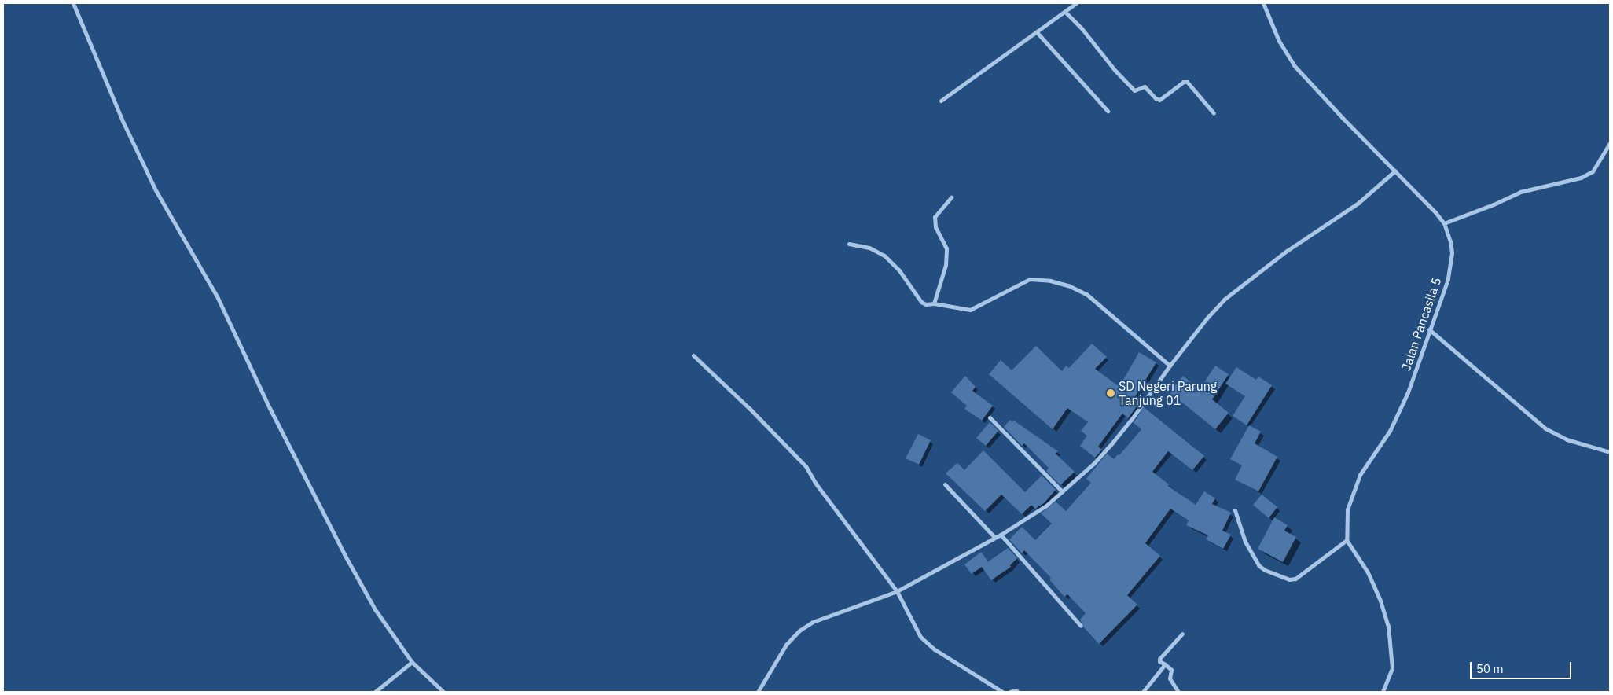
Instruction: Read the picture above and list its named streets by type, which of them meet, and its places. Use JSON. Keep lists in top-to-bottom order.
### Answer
{
  "streets": {
    "street": ["Jalan Pancasila 5"]
  },
  "places": ["SD Negeri Parung Tanjung 01"],
  "scale_bar": "50 m"
}
